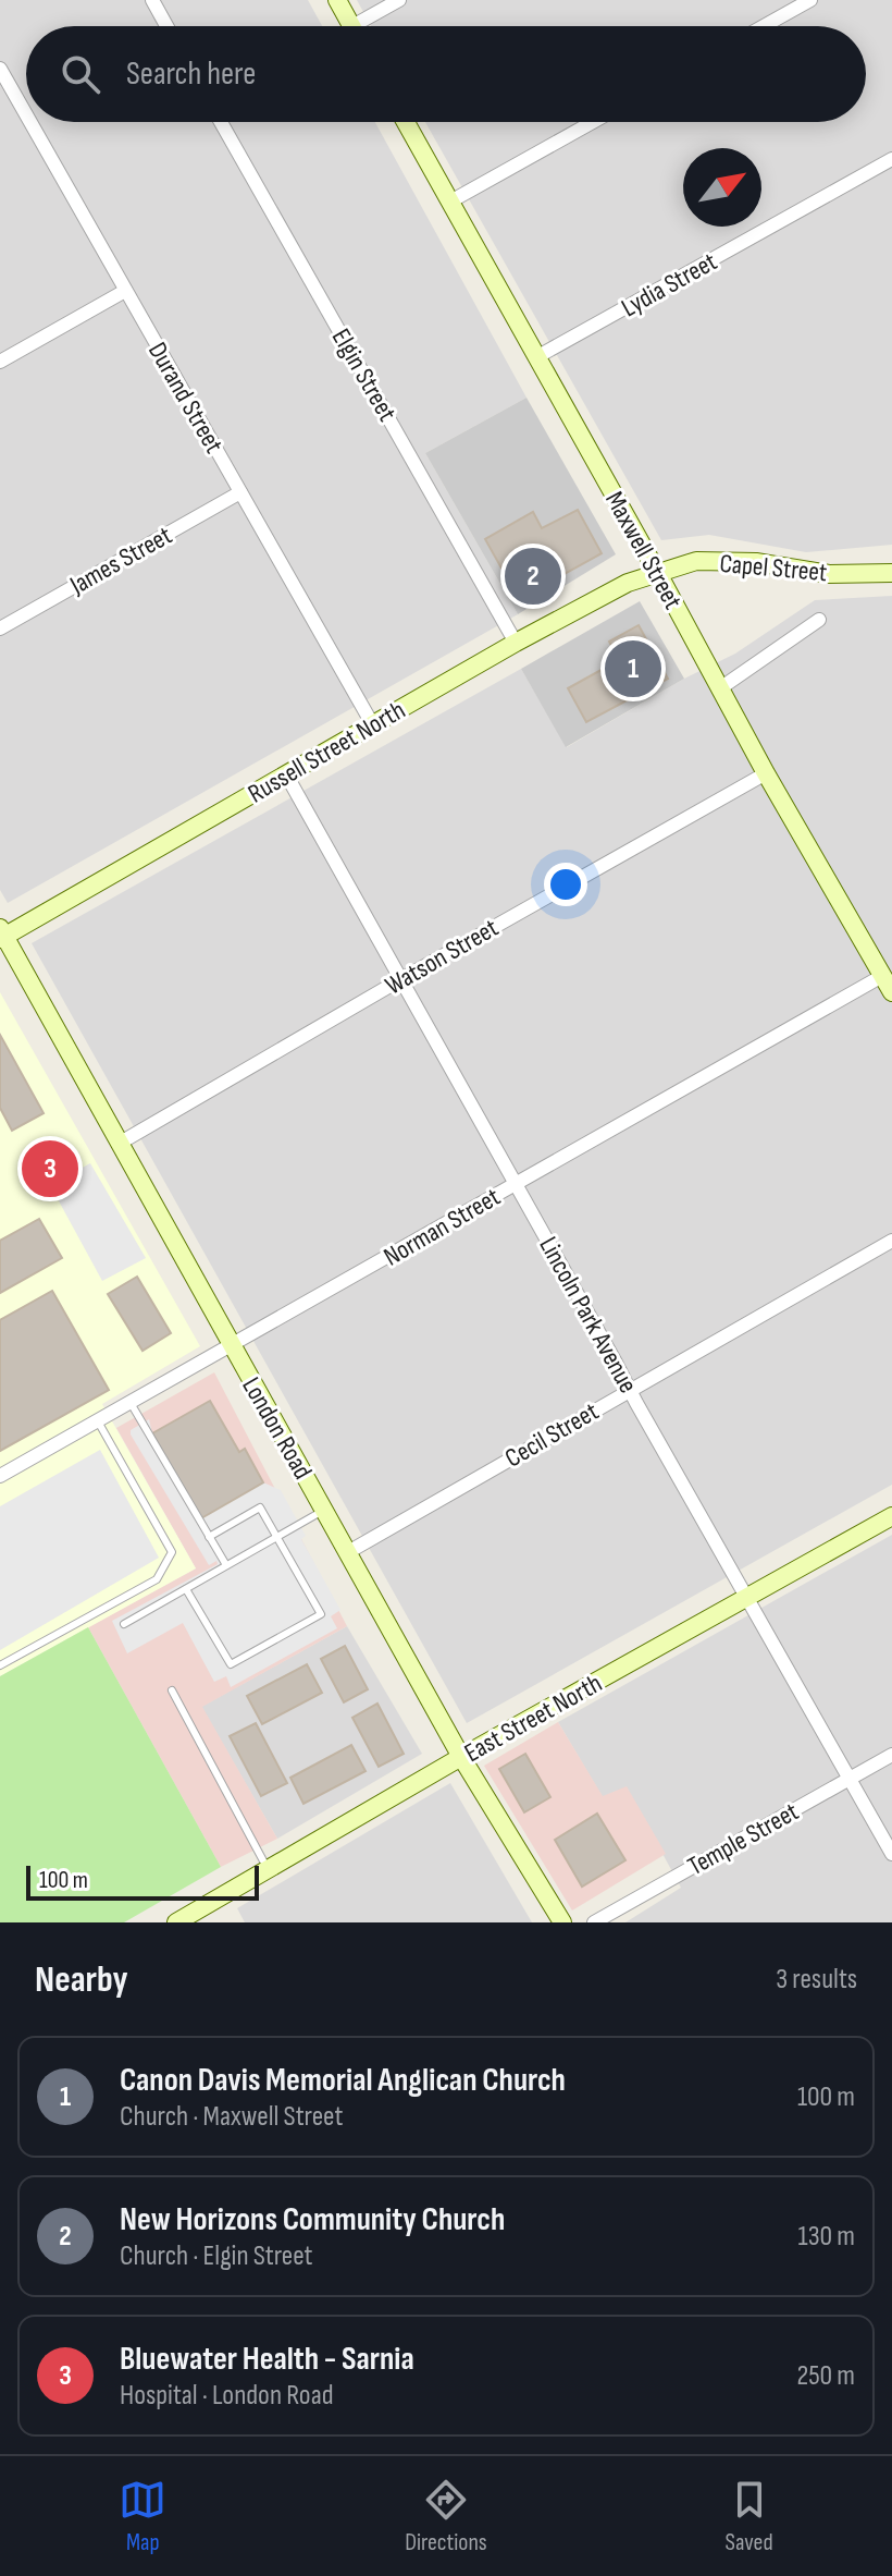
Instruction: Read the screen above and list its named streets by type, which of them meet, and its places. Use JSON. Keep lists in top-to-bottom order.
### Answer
{
  "streets": {
    "street": [
      "Lydia Street",
      "Elgin Street",
      "Durand Street",
      "Maxwell Street",
      "James Street",
      "Capel Street",
      "Russell Street North",
      "Watson Street",
      "Norman Street",
      "Lincoln Park Avenue",
      "London Road",
      "Cecil Street",
      "East Street North",
      "Temple Street"
    ]
  },
  "crossings": [
    ["Lydia Street", "Maxwell Street"],
    ["Elgin Street", "Russell Street North"],
    ["Durand Street", "James Street"],
    ["Durand Street", "Russell Street North"],
    ["Maxwell Street", "Capel Street"],
    ["Maxwell Street", "Russell Street North"],
    ["Maxwell Street", "Watson Street"],
    ["Maxwell Street", "Norman Street"],
    ["Capel Street", "Russell Street North"],
    ["Russell Street North", "Lincoln Park Avenue"],
    ["Russell Street North", "London Road"],
    ["Watson Street", "Lincoln Park Avenue"],
    ["Watson Street", "London Road"],
    ["Norman Street", "Lincoln Park Avenue"],
    ["Norman Street", "London Road"],
    ["Lincoln Park Avenue", "Cecil Street"],
    ["Lincoln Park Avenue", "East Street North"],
    ["Lincoln Park Avenue", "Temple Street"],
    ["London Road", "Cecil Street"],
    ["London Road", "East Street North"]
  ],
  "scale_bar": "100 m",
  "north": "top right",
  "page": {
    "search": "Search here",
    "pins": ["2", "1", "3"],
    "scale": "100 m",
    "heading": ["Nearby", "3 results"],
    "list": [
      {
        "mark": "1",
        "name": "Canon Davis Memorial Anglican Church",
        "note": "Church · Maxwell Street",
        "value": "100 m"
      },
      {
        "mark": "2",
        "name": "New Horizons Community Church",
        "note": "Church · Elgin Street",
        "value": "130 m"
      },
      {
        "mark": "3",
        "name": "Bluewater Health - Sarnia",
        "note": "Hospital · London Road",
        "value": "250 m"
      }
    ],
    "nav": ["Map", "Directions", "Saved"]
  }
}
